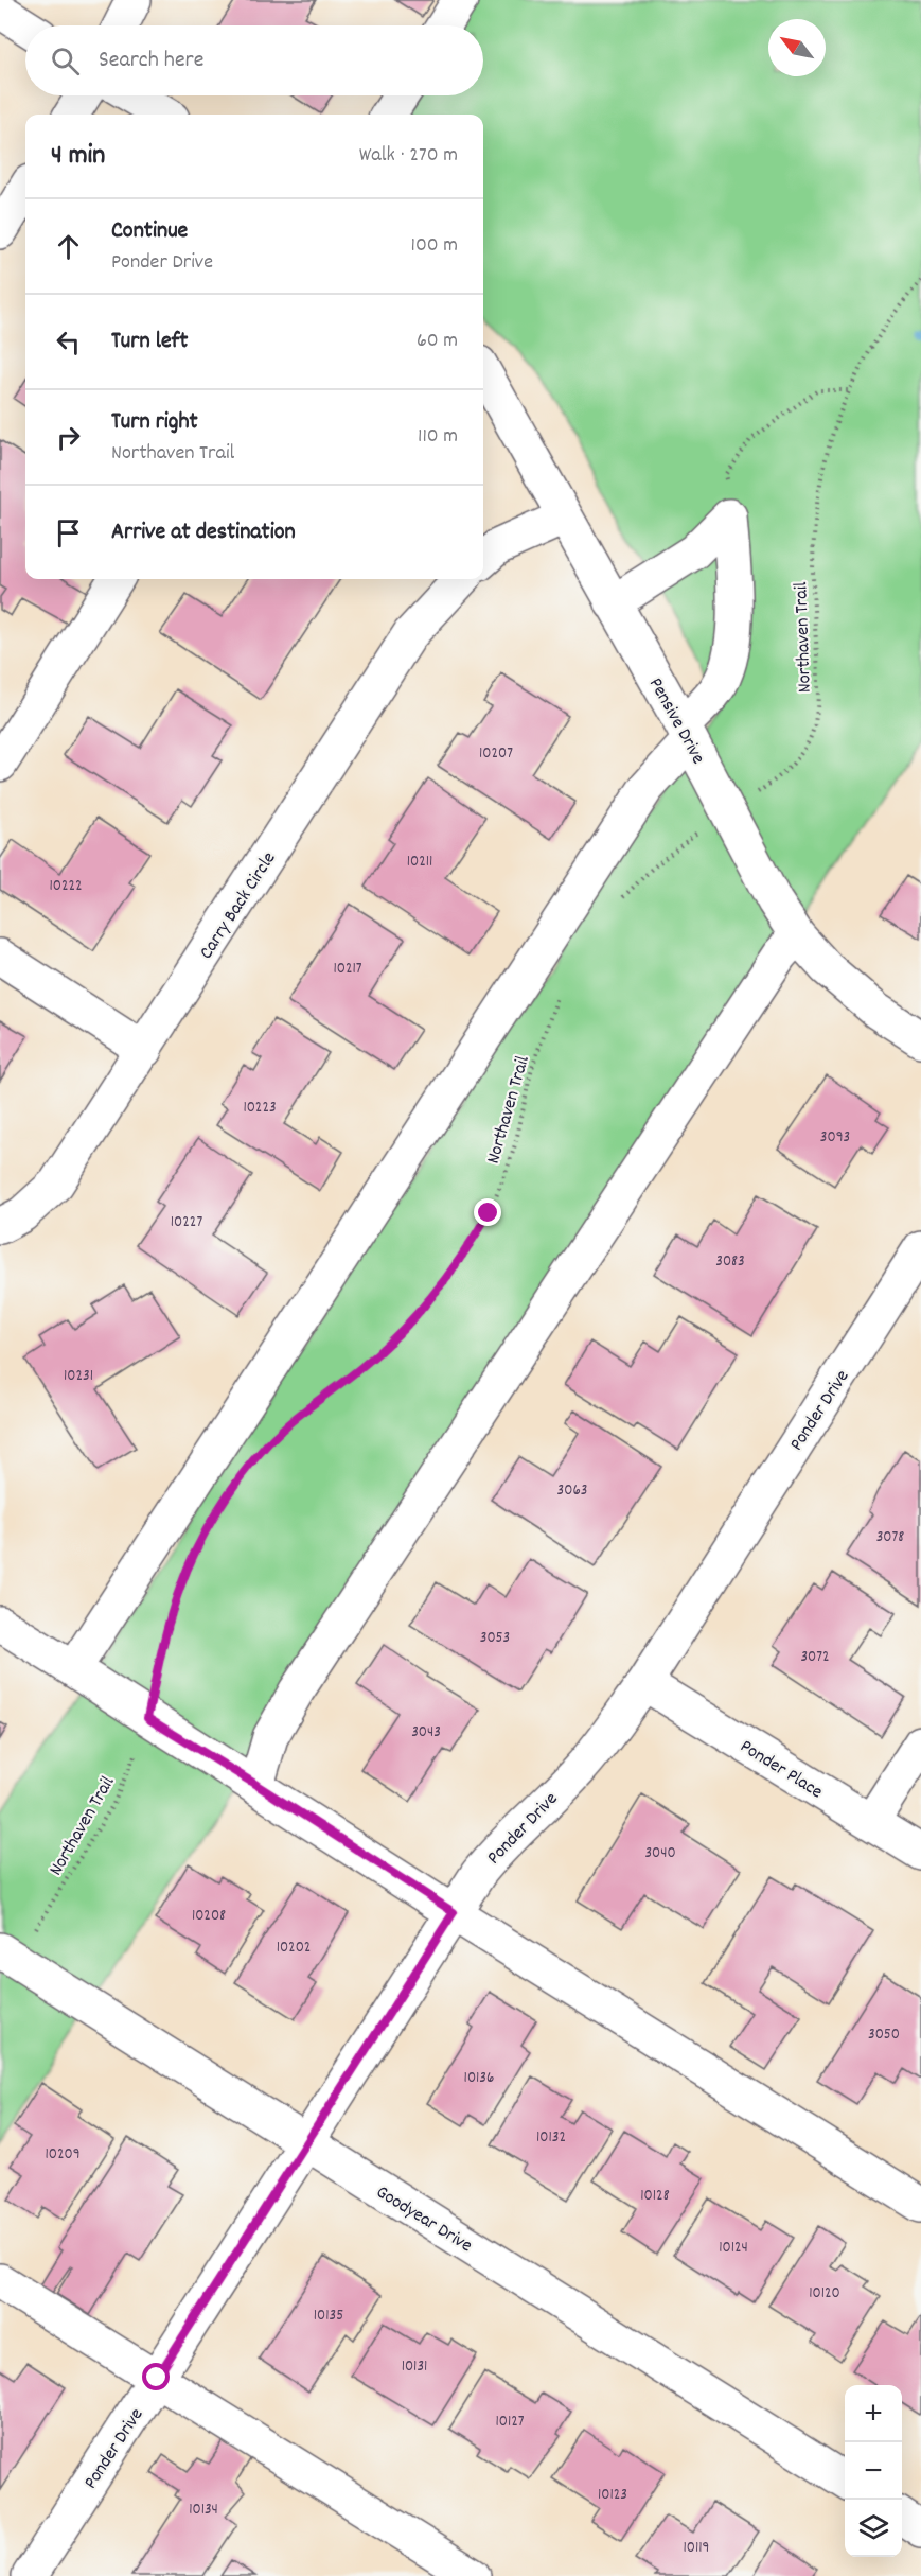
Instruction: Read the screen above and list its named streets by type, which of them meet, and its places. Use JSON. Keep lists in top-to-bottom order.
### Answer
{
  "streets": {
    "street": [
      "Pensive Drive",
      "Carry Back Circle",
      "Ponder Drive",
      "Ponder Place",
      "Goodyear Drive"
    ],
    "path": ["Northaven Trail"]
  },
  "crossings": [
    ["Northaven Trail", "Pensive Drive"],
    ["Northaven Trail", "Goodyear Drive"],
    ["Ponder Drive", "Ponder Place"],
    ["Ponder Drive", "Goodyear Drive"]
  ],
  "house_numbers": [
    "10207",
    "10211",
    "10222",
    "10217",
    "10223",
    "3093",
    "10227",
    "3083",
    "10231",
    "3063",
    "3078",
    "3053",
    "3072",
    "3043",
    "3040",
    "10208",
    "10202",
    "3050",
    "10136",
    "10132",
    "10209",
    "10128",
    "10124",
    "10120",
    "10135",
    "10131",
    "10127",
    "10123",
    "10134",
    "10119"
  ],
  "north": "top left",
  "page": {
    "search": "Search here",
    "heading": ["4 min", "Walk · 270 m"],
    "list": [
      ["Continue", "Ponder Drive", "100 m"],
      ["Turn left", "60 m"],
      ["Turn right", "Northaven Trail", "110 m"],
      "Arrive at destination"
    ],
    "map_buttons": ["+", "−"]
  }
}
